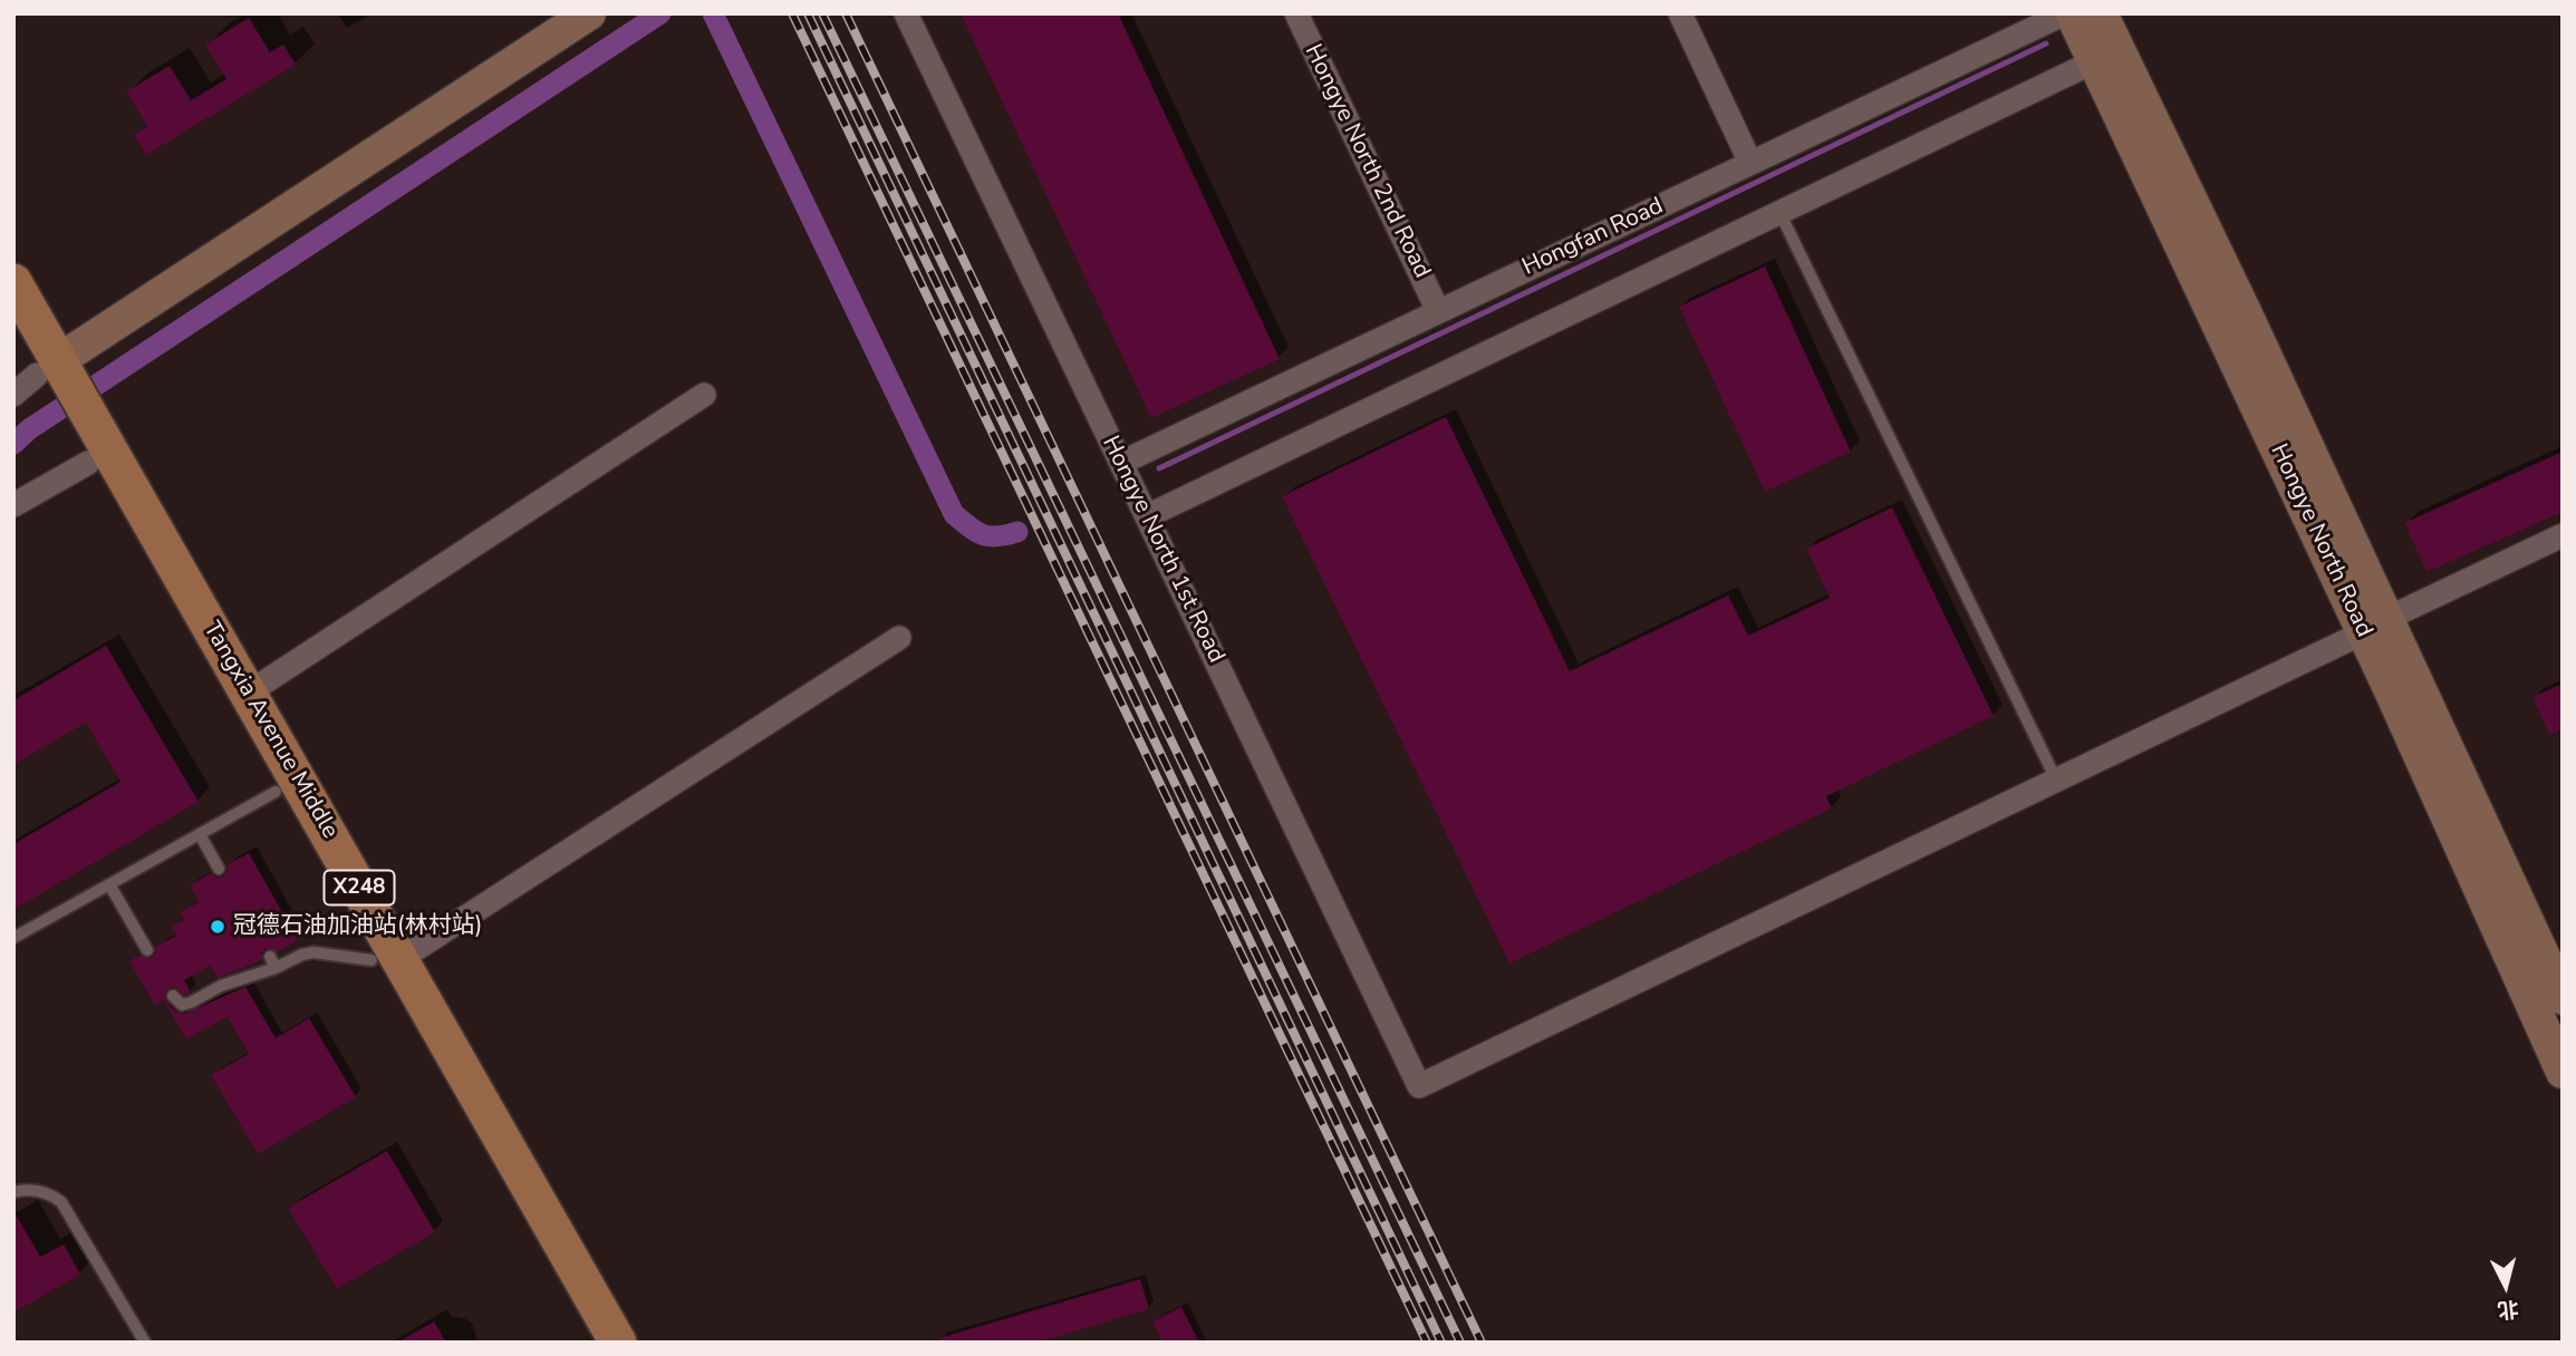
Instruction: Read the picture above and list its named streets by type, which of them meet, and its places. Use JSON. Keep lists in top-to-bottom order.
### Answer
{
  "streets": {
    "main road": ["Hongye North Road", "Tangxia Avenue Middle", "X248"],
    "street": ["Hongye North 2nd Road", "Hongfan Road", "Hongye North 1st Road"]
  },
  "crossings": [
    ["Hongye North 2nd Road", "Hongfan Road"],
    ["Hongfan Road", "Hongye North 1st Road"]
  ],
  "places": ["冠德石油加油站(林村站)"],
  "north": "bottom"
}
